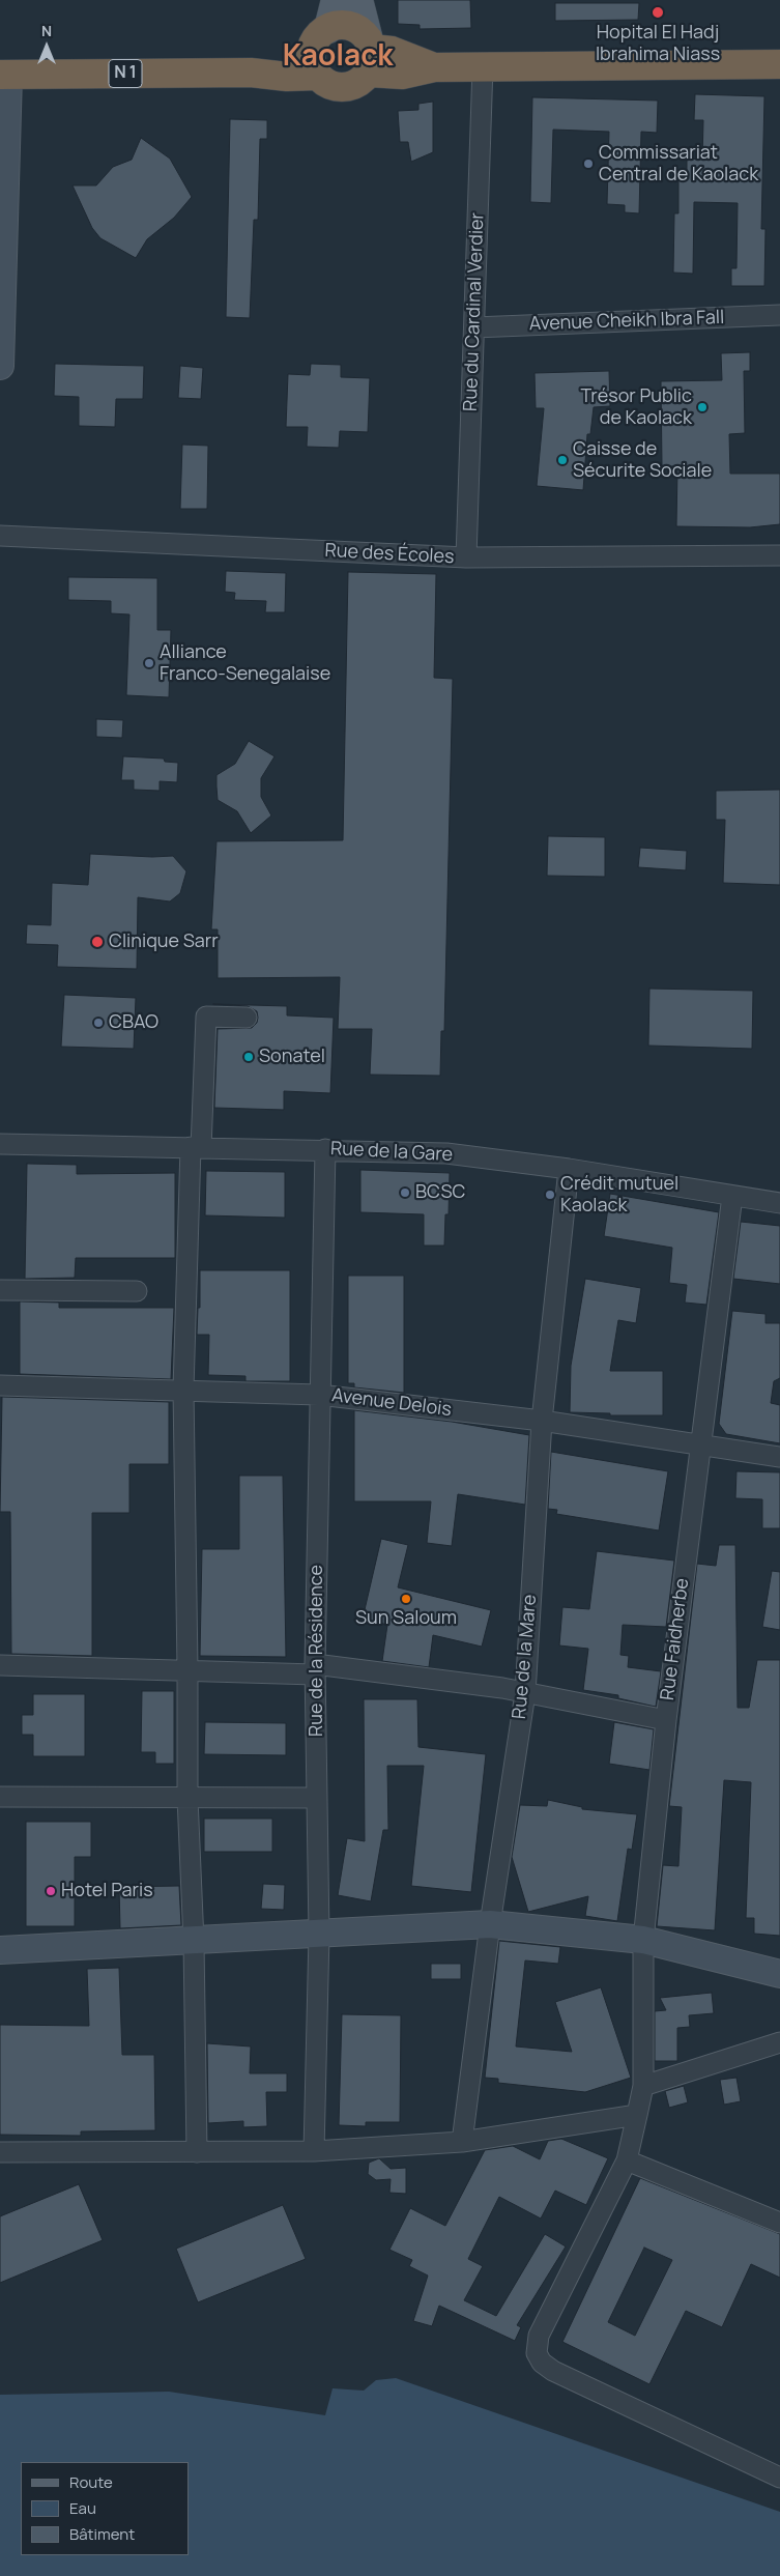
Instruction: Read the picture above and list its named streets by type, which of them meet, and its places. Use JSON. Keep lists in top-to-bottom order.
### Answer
{
  "streets": {
    "highway": ["N 1"],
    "street": [
      "Rue du Cardinal Verdier",
      "Avenue Cheikh Ibra Fall",
      "Rue des Écoles",
      "Rue de la Gare",
      "Avenue Delois",
      "Rue Faidherbe",
      "Rue de la Résidence",
      "Rue de la Mare"
    ]
  },
  "crossings": [
    ["Rue du Cardinal Verdier", "Avenue Cheikh Ibra Fall"],
    ["Rue du Cardinal Verdier", "Rue des Écoles"],
    ["Rue de la Gare", "Rue Faidherbe"],
    ["Rue de la Gare", "Rue de la Résidence"],
    ["Rue de la Gare", "Rue de la Mare"],
    ["Avenue Delois", "Rue Faidherbe"],
    ["Avenue Delois", "Rue de la Résidence"],
    ["Avenue Delois", "Rue de la Mare"]
  ],
  "districts": ["Kaolack"],
  "places": [
    "Hopital El Hadj Ibrahima Niass",
    "Commissariat Central de Kaolack",
    "Trésor Public de Kaolack",
    "Caisse de Sécurite Sociale",
    "Alliance Franco-Senegalaise",
    "Clinique Sarr",
    "CBAO",
    "Sonatel",
    "BCSC",
    "Crédit mutuel Kaolack",
    "Sun Saloum",
    "Hotel Paris"
  ],
  "legend": ["Route", "Eau", "Bâtiment"],
  "north": "top"
}
